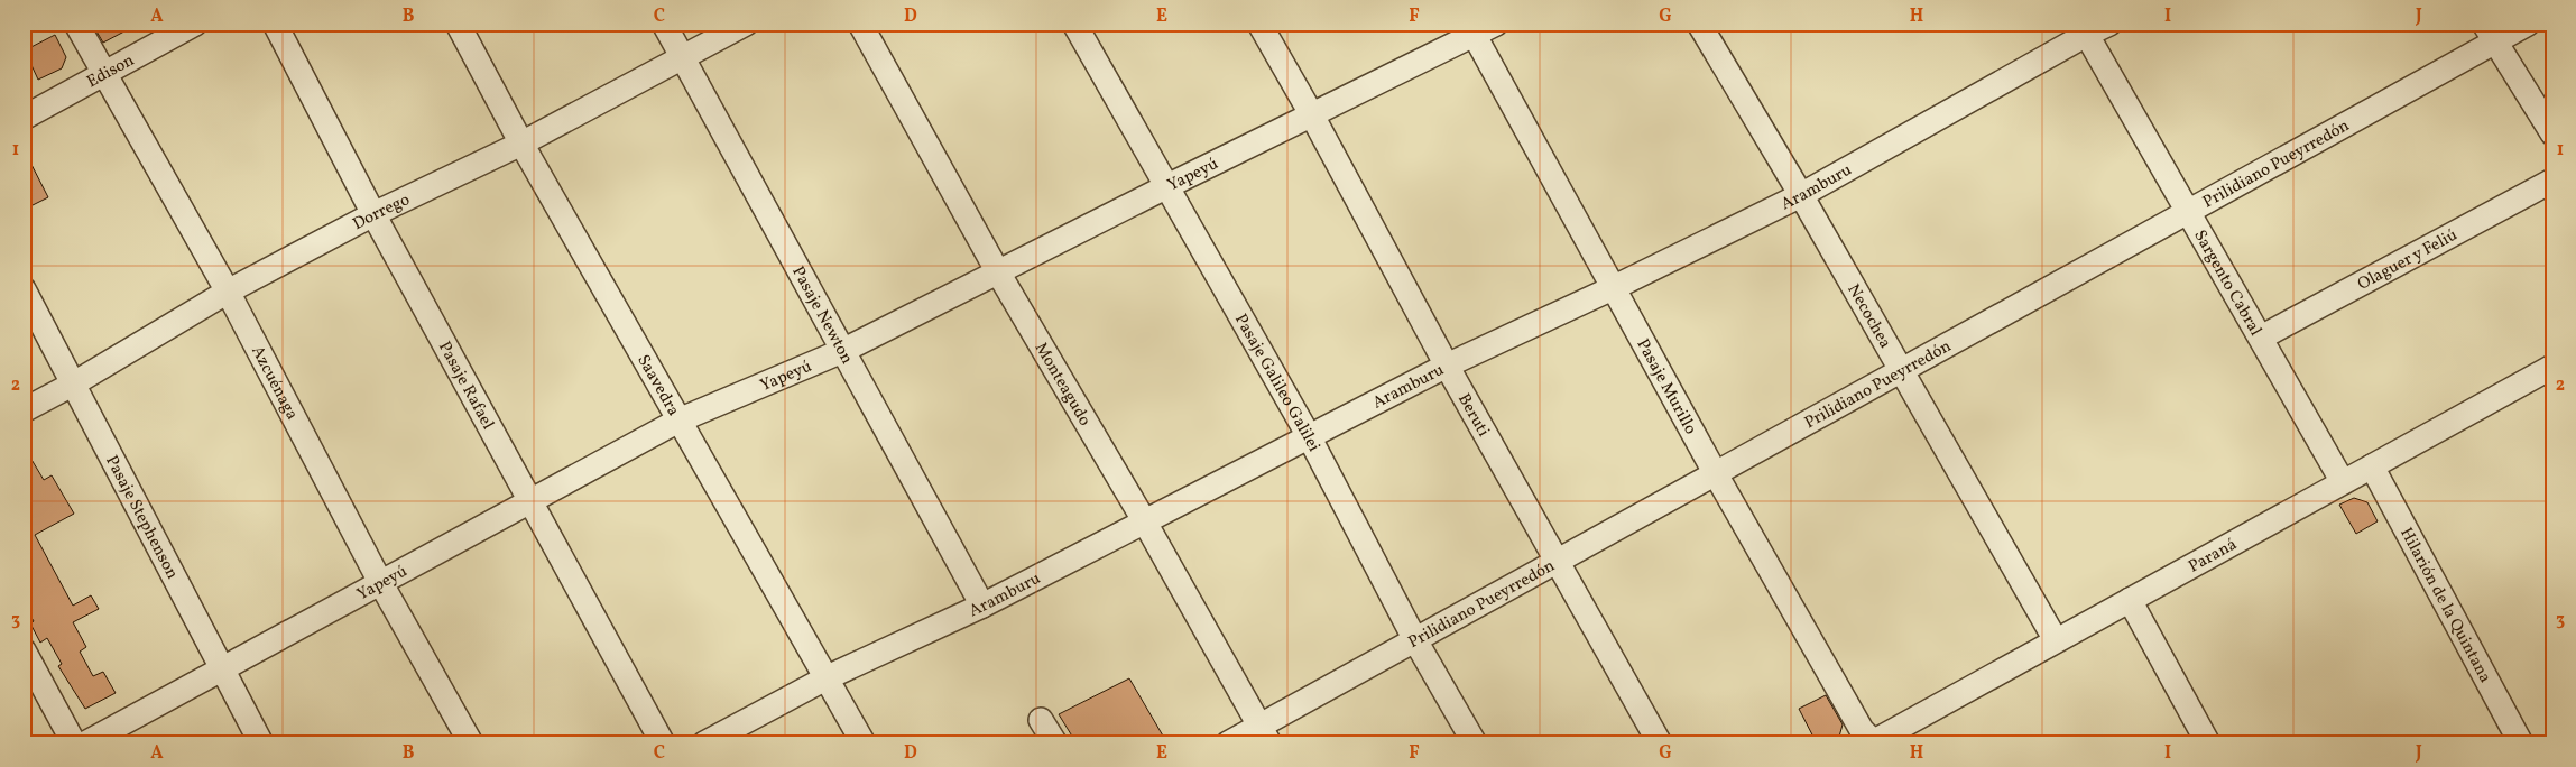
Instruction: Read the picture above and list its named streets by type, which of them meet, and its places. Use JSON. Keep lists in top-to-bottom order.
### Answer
{
  "streets": {
    "street": [
      "Edison",
      "Prilidiano Pueyrredón",
      "Yapeyú",
      "Aramburu",
      "Dorrego",
      "Olaguer y Feliú",
      "Sargento Cabral",
      "Pasaje Newton",
      "Necochea",
      "Azcuénaga",
      "Pasaje Galileo Galilei",
      "Monteagudo",
      "Pasaje Rafael",
      "Saavedra",
      "Pasaje Murillo",
      "Beruti",
      "Pasaje Stephenson",
      "Paraná",
      "Hilarión de la Quintana"
    ]
  },
  "crossings": [
    ["Edison", "Azcuénaga"],
    ["Prilidiano Pueyrredón", "Sargento Cabral"],
    ["Prilidiano Pueyrredón", "Necochea"],
    ["Prilidiano Pueyrredón", "Pasaje Galileo Galilei"],
    ["Prilidiano Pueyrredón", "Monteagudo"],
    ["Prilidiano Pueyrredón", "Pasaje Murillo"],
    ["Prilidiano Pueyrredón", "Beruti"],
    ["Yapeyú", "Pasaje Newton"],
    ["Yapeyú", "Azcuénaga"],
    ["Yapeyú", "Pasaje Galileo Galilei"],
    ["Yapeyú", "Monteagudo"],
    ["Yapeyú", "Pasaje Rafael"],
    ["Yapeyú", "Saavedra"],
    ["Yapeyú", "Pasaje Murillo"],
    ["Yapeyú", "Beruti"],
    ["Yapeyú", "Pasaje Stephenson"],
    ["Aramburu", "Sargento Cabral"],
    ["Aramburu", "Pasaje Newton"],
    ["Aramburu", "Necochea"],
    ["Aramburu", "Pasaje Galileo Galilei"],
    ["Aramburu", "Monteagudo"],
    ["Aramburu", "Saavedra"],
    ["Aramburu", "Pasaje Murillo"],
    ["Aramburu", "Beruti"],
    ["Dorrego", "Pasaje Newton"],
    ["Dorrego", "Azcuénaga"],
    ["Dorrego", "Pasaje Rafael"],
    ["Dorrego", "Saavedra"],
    ["Dorrego", "Pasaje Stephenson"],
    ["Olaguer y Feliú", "Sargento Cabral"],
    ["Sargento Cabral", "Paraná"],
    ["Necochea", "Paraná"],
    ["Pasaje Murillo", "Paraná"],
    ["Paraná", "Hilarión de la Quintana"]
  ],
  "grid": {
    "columns": [
      "A",
      "B",
      "C",
      "D",
      "E",
      "F",
      "G",
      "H",
      "I",
      "J"
    ],
    "rows": ["1", "2", "3"]
  }
}
